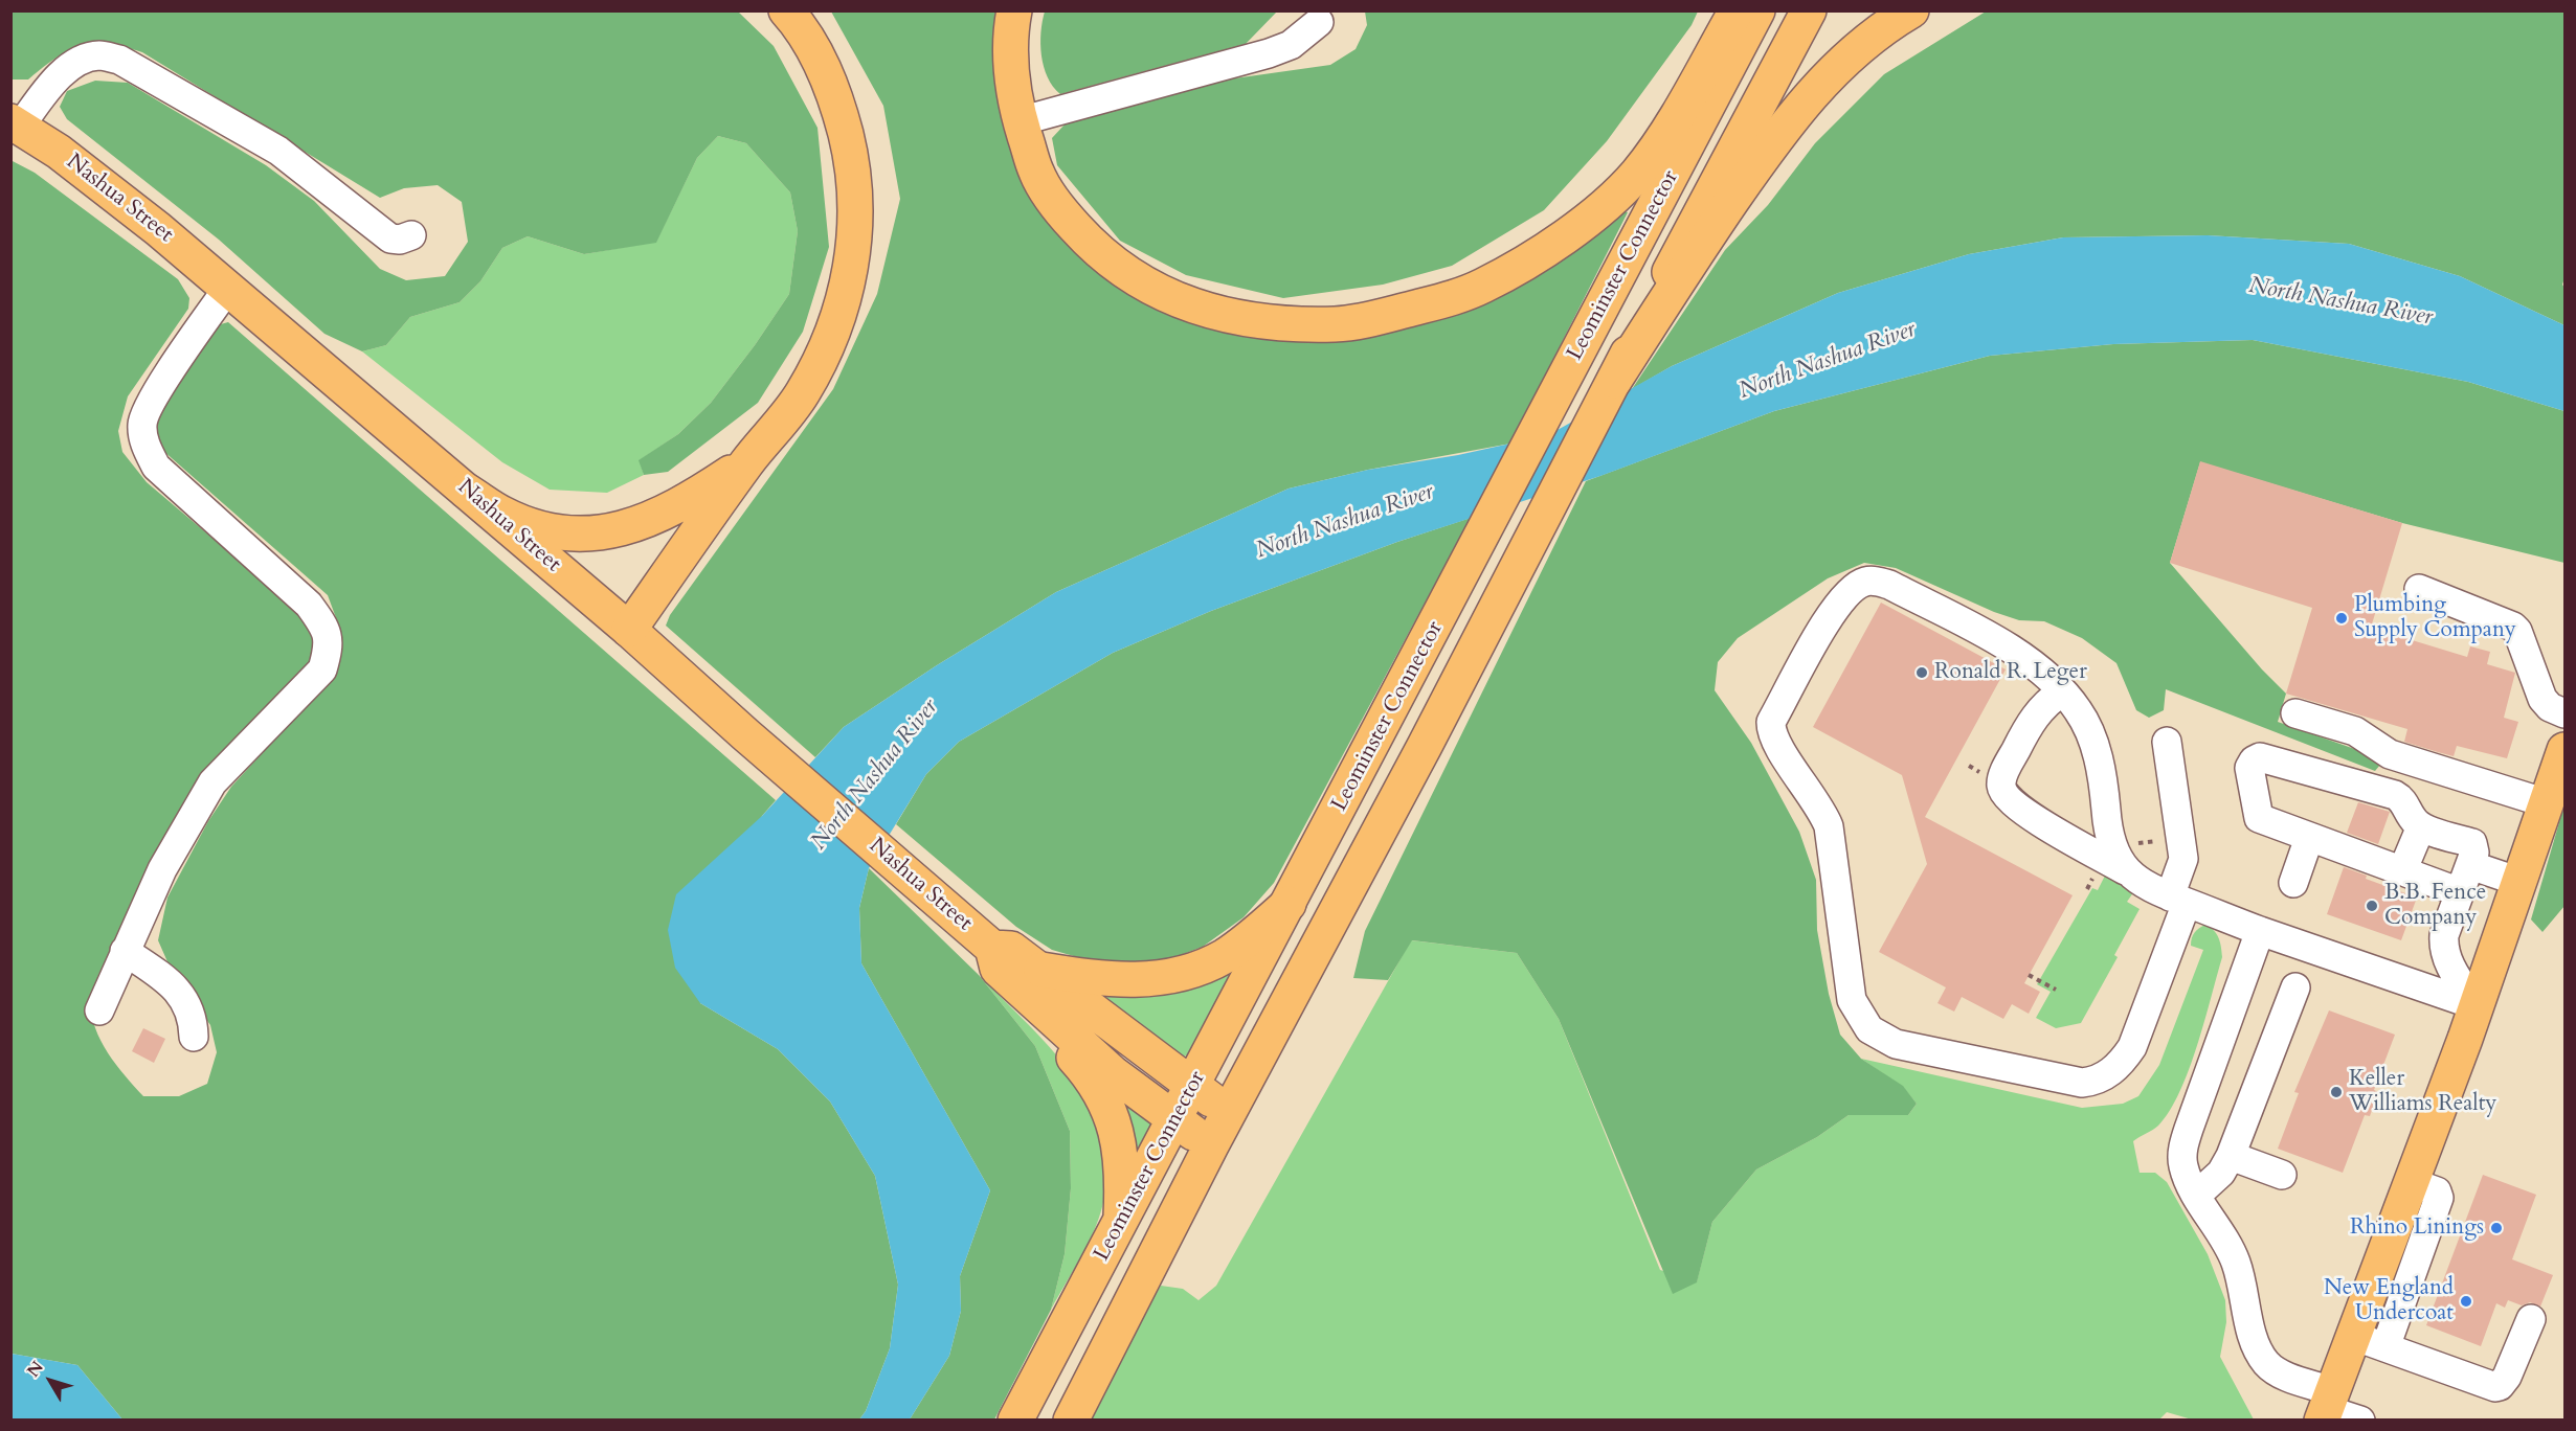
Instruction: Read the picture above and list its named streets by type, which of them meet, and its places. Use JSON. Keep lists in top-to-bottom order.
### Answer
{
  "streets": {
    "main road": ["Nashua Street", "Leominster Connector"]
  },
  "crossings": [
    ["Nashua Street", "Leominster Connector"]
  ],
  "water": ["North Nashua River"],
  "places": [
    "Plumbing Supply Company",
    "Ronald R. Leger",
    "B.B. Fence Company",
    "Keller Williams Realty",
    "Rhino Linings",
    "New England Undercoat"
  ],
  "north": "top left"
}
